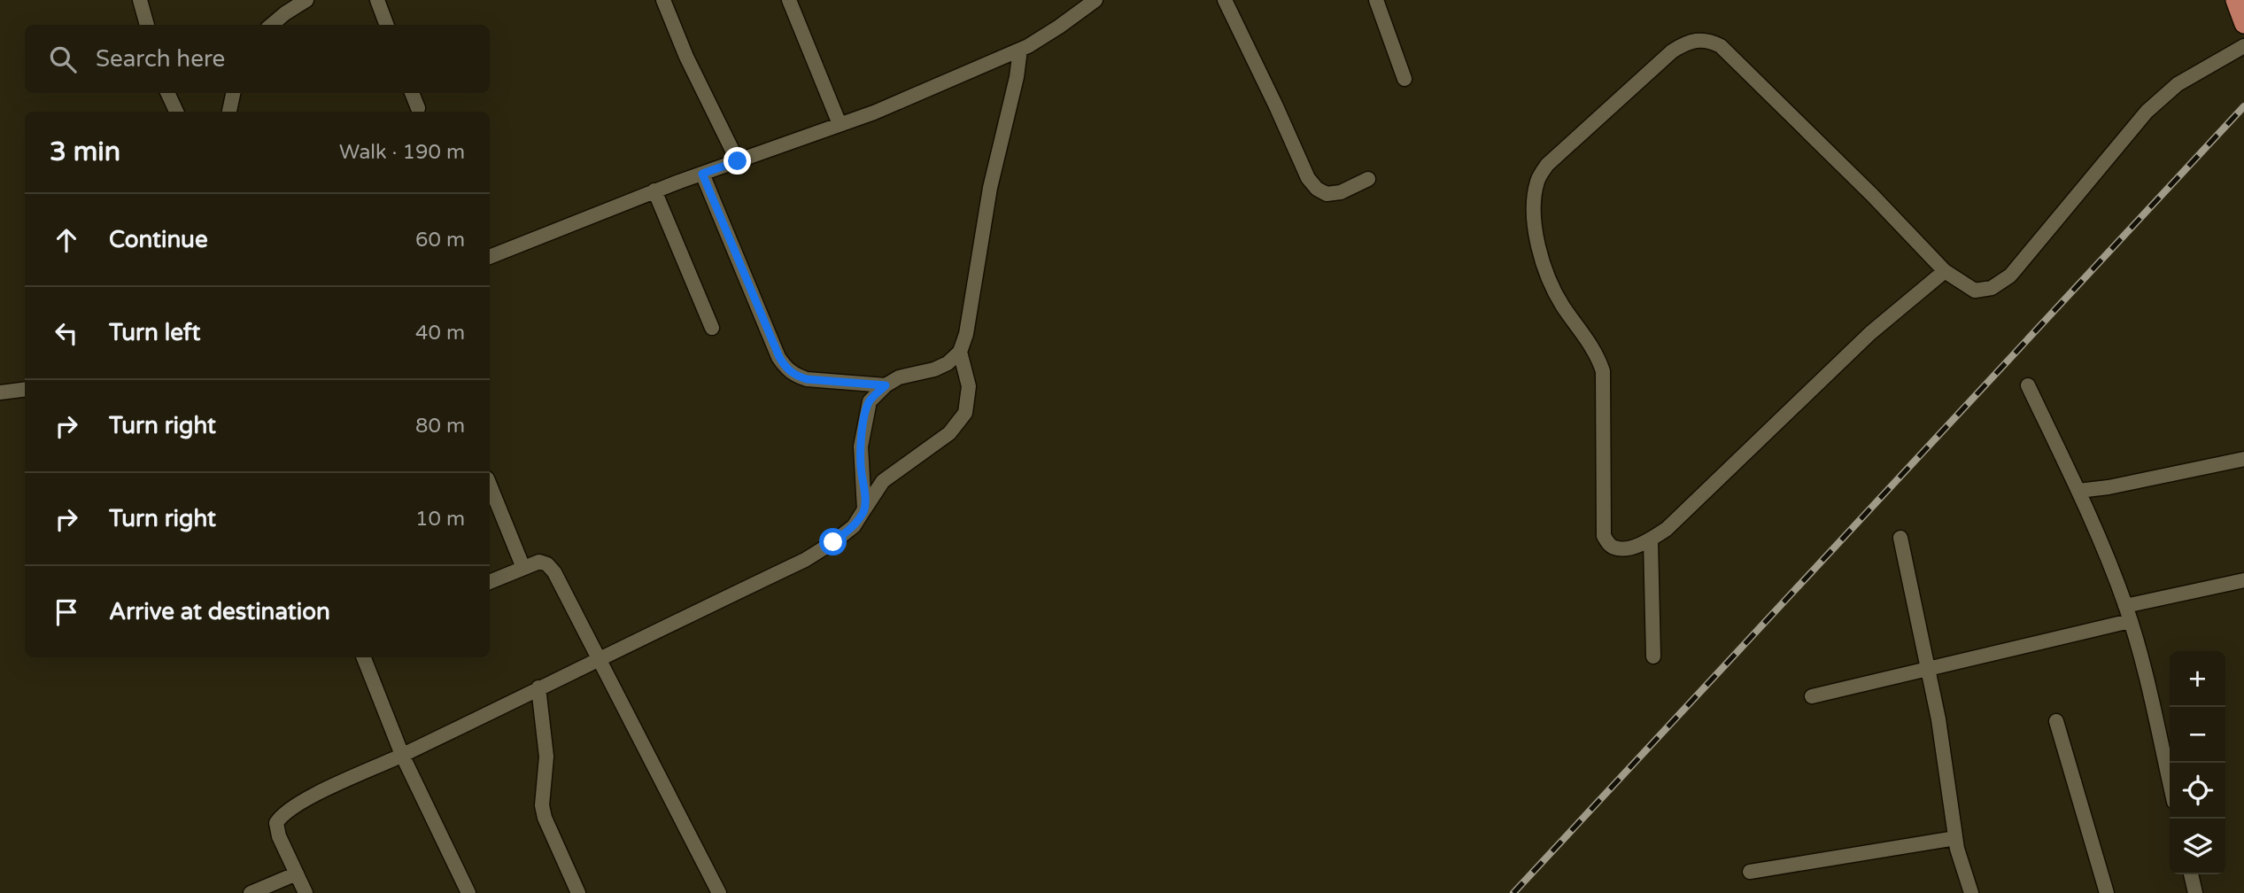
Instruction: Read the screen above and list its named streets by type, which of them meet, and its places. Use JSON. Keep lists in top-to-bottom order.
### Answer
{
  "page": {
    "search": "Search here",
    "heading": ["3 min", "Walk · 190 m"],
    "list": [
      ["Continue", "60 m"],
      ["Turn left", "40 m"],
      ["Turn right", "80 m"],
      ["Turn right", "10 m"],
      "Arrive at destination"
    ],
    "map_buttons": ["+", "−"]
  }
}
